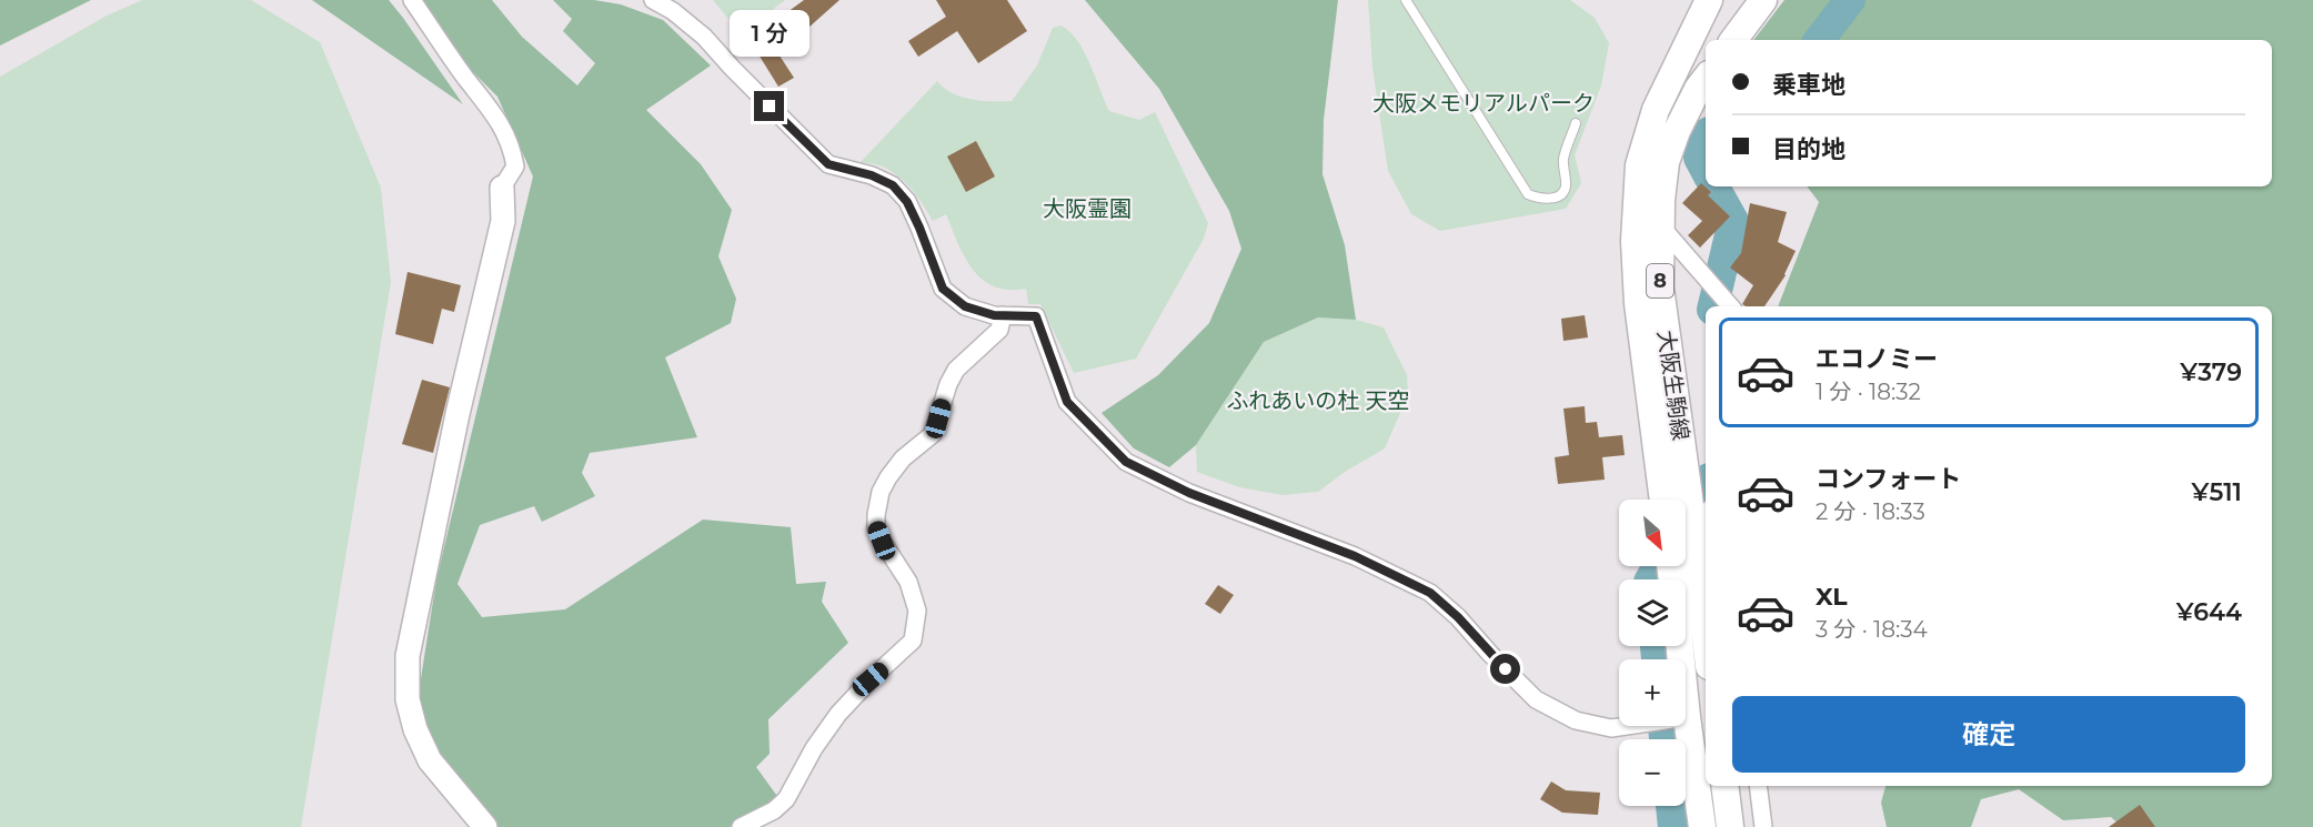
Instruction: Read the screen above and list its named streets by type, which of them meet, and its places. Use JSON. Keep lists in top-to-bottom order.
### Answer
{
  "streets": {
    "main road": ["8", "大阪生駒線"]
  },
  "parks": ["大阪メモリアルパーク", "大阪霊園", "ふれあいの杜 天空"],
  "north": "bottom right",
  "page": {
    "bubble": "1 分",
    "banner": ["乗車地", "目的地"],
    "list": [
      {
        "name": "エコノミー",
        "note": "1 分 · 18:32",
        "value": "¥379"
      },
      {
        "name": "コンフォート",
        "note": "2 分 · 18:33",
        "value": "¥511"
      },
      {
        "name": "XL",
        "note": "3 分 · 18:34",
        "value": "¥644"
      }
    ],
    "map_buttons": ["+", "−"],
    "buttons": "確定"
  }
}
